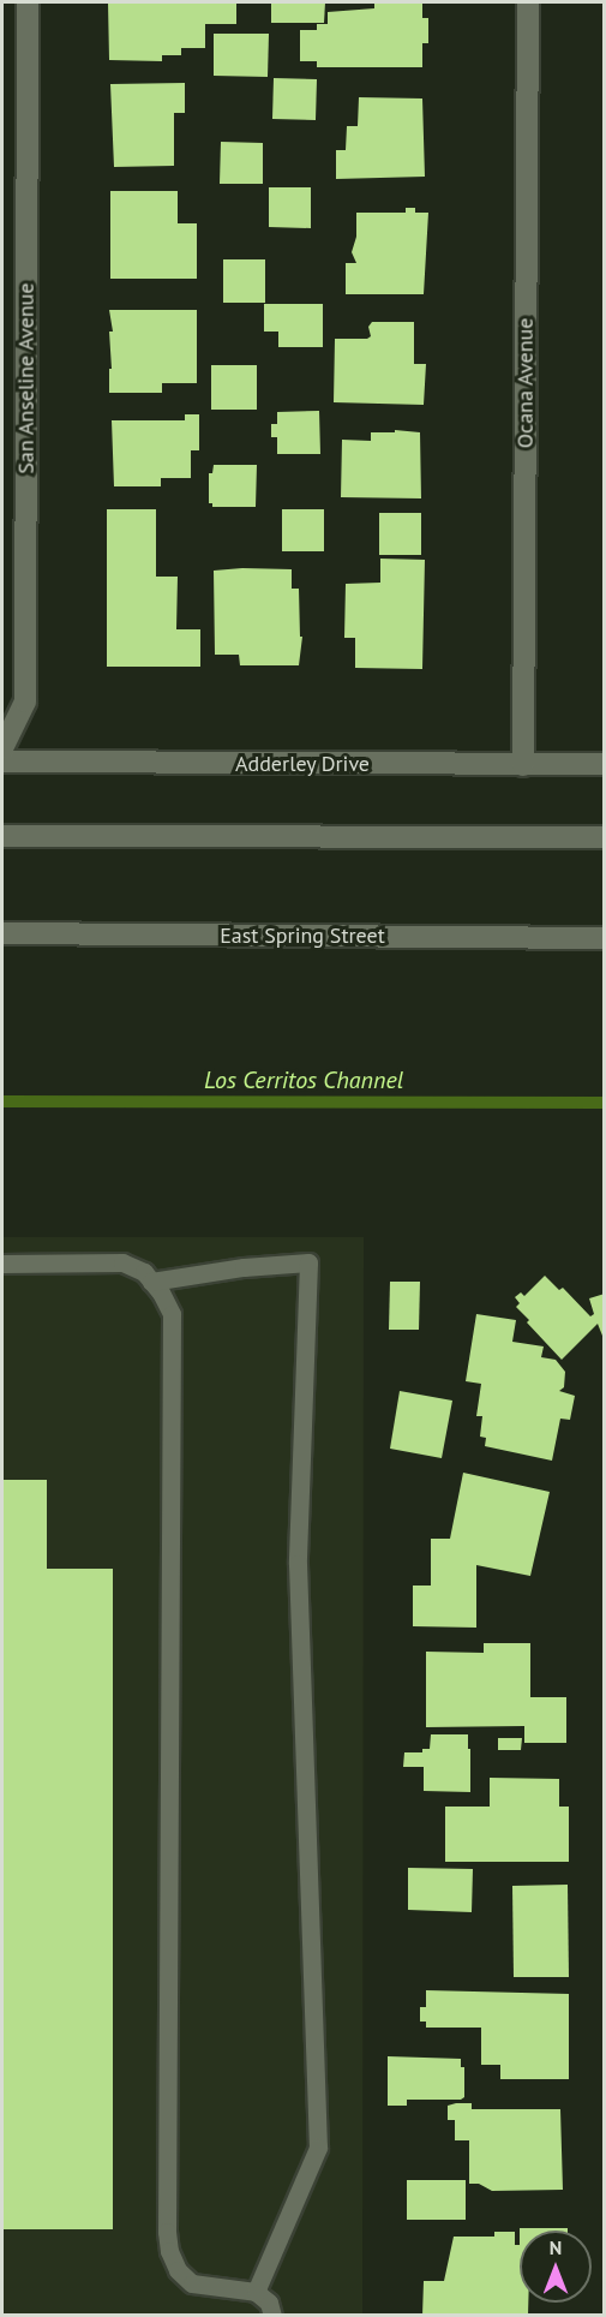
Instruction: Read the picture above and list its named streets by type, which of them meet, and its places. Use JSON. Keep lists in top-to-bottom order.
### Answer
{
  "streets": {
    "street": [
      "San Anseline Avenue",
      "Ocana Avenue",
      "Adderley Drive",
      "East Spring Street"
    ]
  },
  "crossings": [
    ["Ocana Avenue", "Adderley Drive"]
  ],
  "water": ["Los Cerritos Channel"],
  "north": "top"
}
